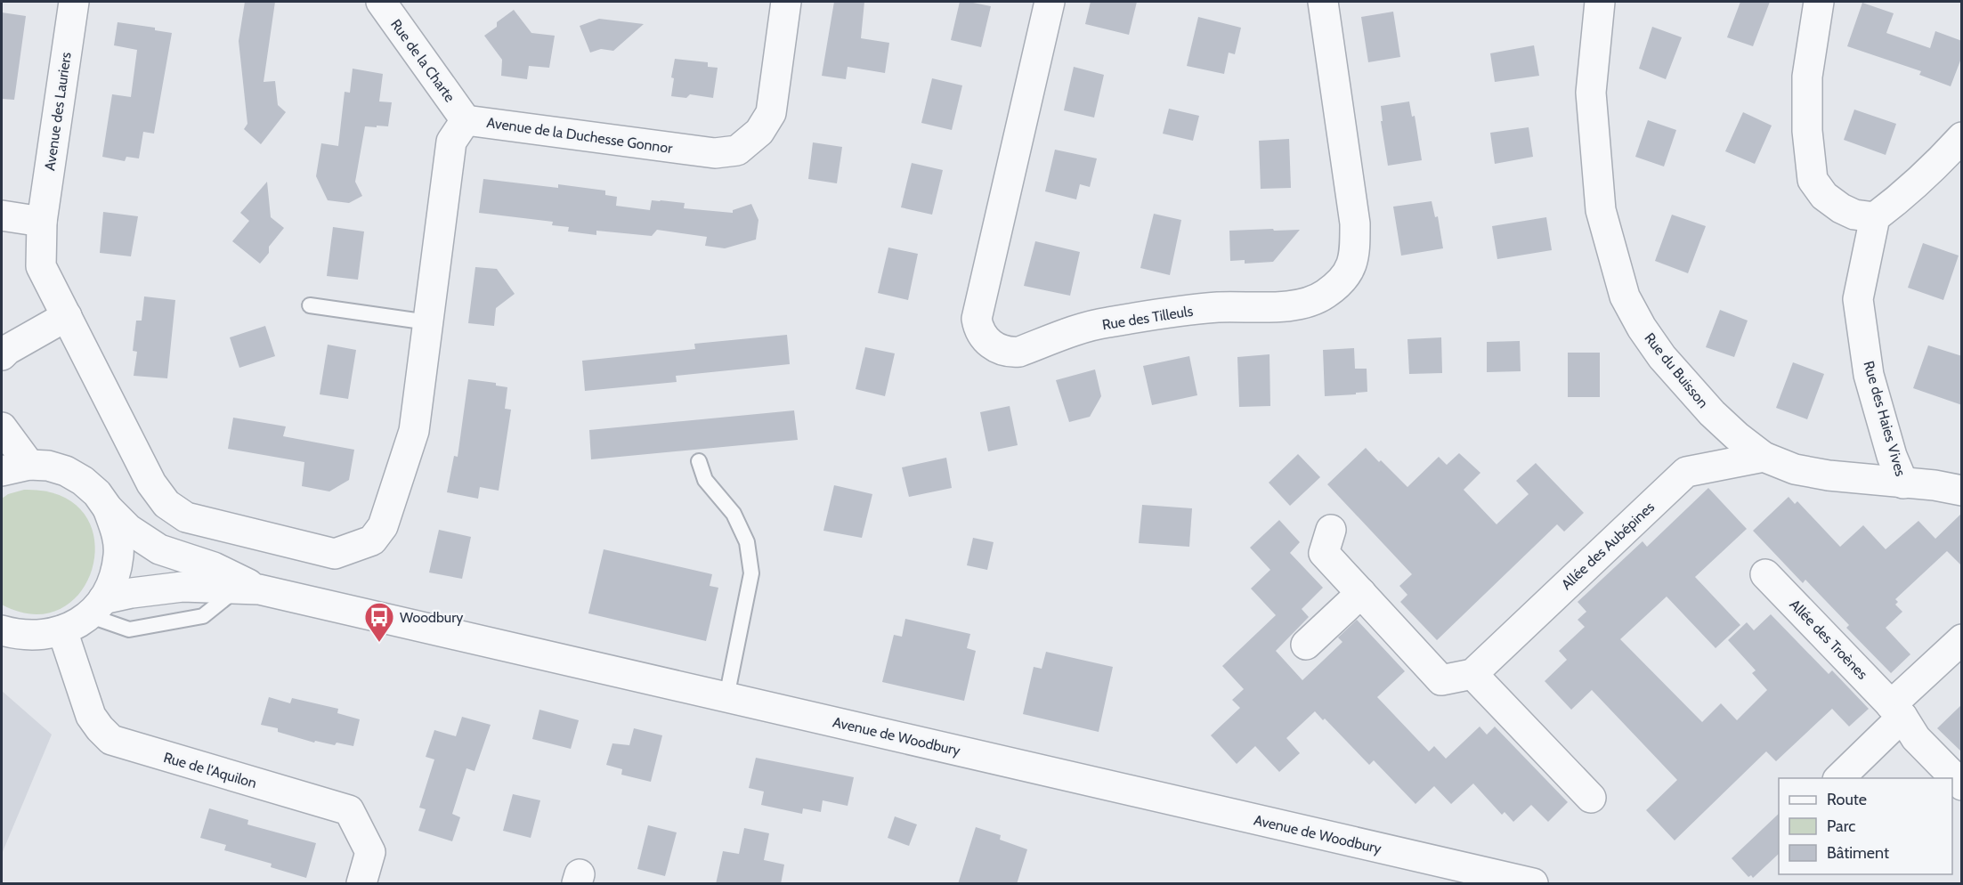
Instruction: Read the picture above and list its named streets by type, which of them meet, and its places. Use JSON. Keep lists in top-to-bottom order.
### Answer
{
  "streets": {
    "street": [
      "Rue de la Charte",
      "Avenue des Lauriers",
      "Avenue de la Duchesse Gonnor",
      "Rue des Tilleuls",
      "Rue du Buisson",
      "Rue des Haies Vives",
      "Allée des Aubépines",
      "Allée des Troènes",
      "Avenue de Woodbury",
      "Rue de l'Aquilon"
    ]
  },
  "crossings": [
    ["Rue de la Charte", "Avenue de la Duchesse Gonnor"],
    ["Avenue des Lauriers", "Avenue de la Duchesse Gonnor"],
    ["Rue du Buisson", "Rue des Haies Vives"],
    ["Rue du Buisson", "Allée des Aubépines"],
    ["Avenue de Woodbury", "Rue de l'Aquilon"]
  ],
  "places": {
    "bus stop": ["Woodbury"]
  },
  "legend": ["Route", "Parc", "Bâtiment"]
}
